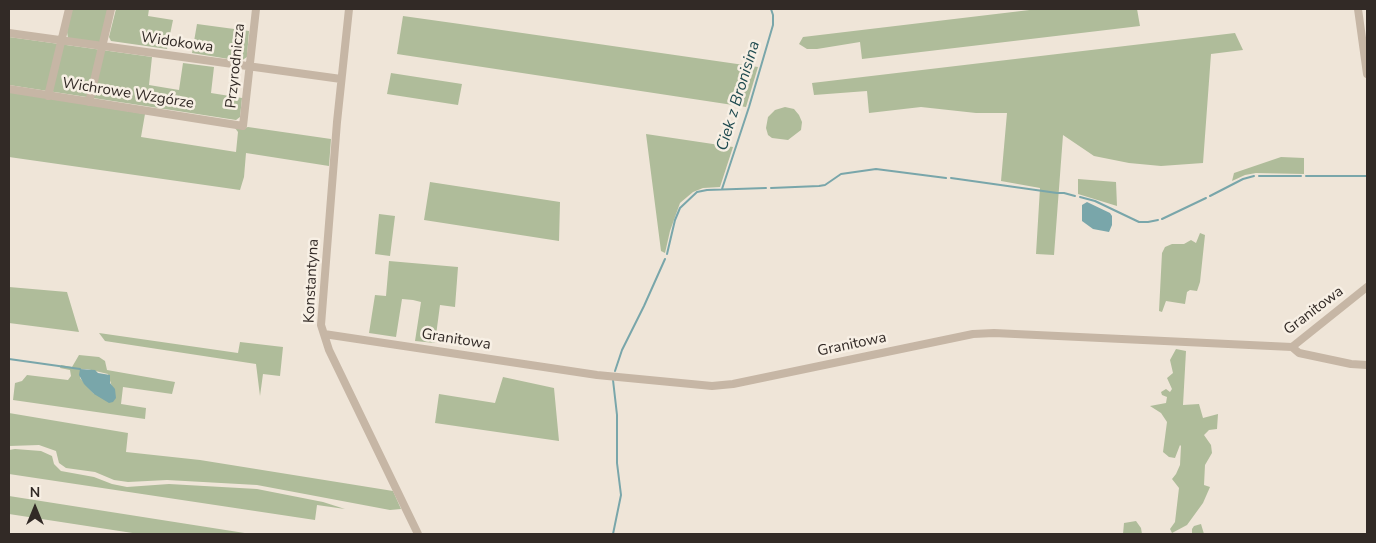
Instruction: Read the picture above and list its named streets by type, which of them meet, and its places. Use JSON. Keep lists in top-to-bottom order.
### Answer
{
  "streets": {
    "street": [
      "Widokowa",
      "Przyrodnicza",
      "Wichrowe Wzgórze",
      "Konstantyna",
      "Granitowa"
    ]
  },
  "crossings": [
    ["Widokowa", "Przyrodnicza"],
    ["Widokowa", "Konstantyna"],
    ["Przyrodnicza", "Wichrowe Wzgórze"],
    ["Konstantyna", "Granitowa"]
  ],
  "water": ["Ciek z Bronisina"],
  "north": "top"
}
